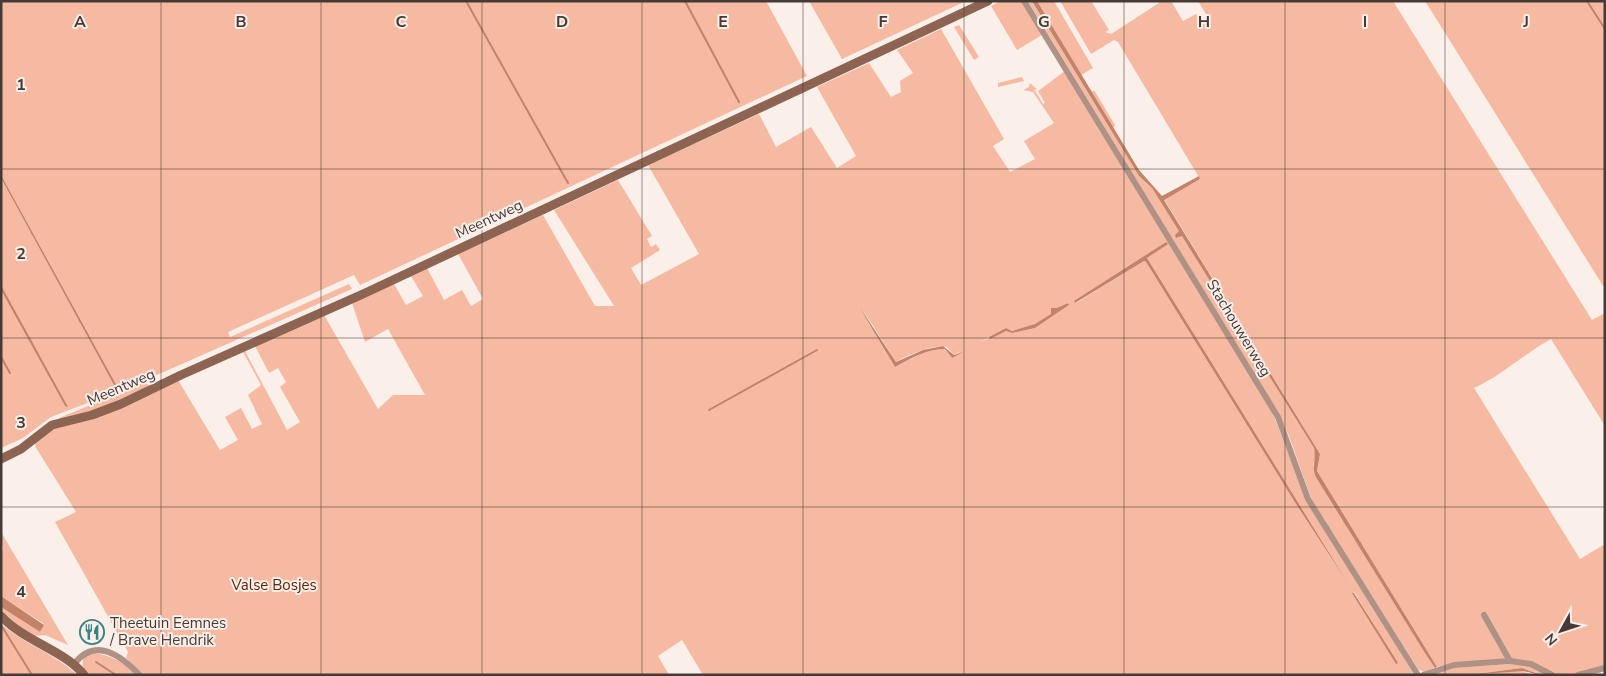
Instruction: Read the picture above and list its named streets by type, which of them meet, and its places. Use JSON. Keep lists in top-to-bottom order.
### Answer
{
  "streets": {
    "street": ["Meentweg", "Stachouwerweg"]
  },
  "parks": ["Valse Bosjes"],
  "places": {
    "restaurant": ["Theetuin Eemnes / Brave Hendrik"]
  },
  "north": "bottom left",
  "grid": {
    "columns": [
      "A",
      "B",
      "C",
      "D",
      "E",
      "F",
      "G",
      "H",
      "I",
      "J"
    ],
    "rows": [
      "1",
      "2",
      "3",
      "4"
    ]
  }
}
